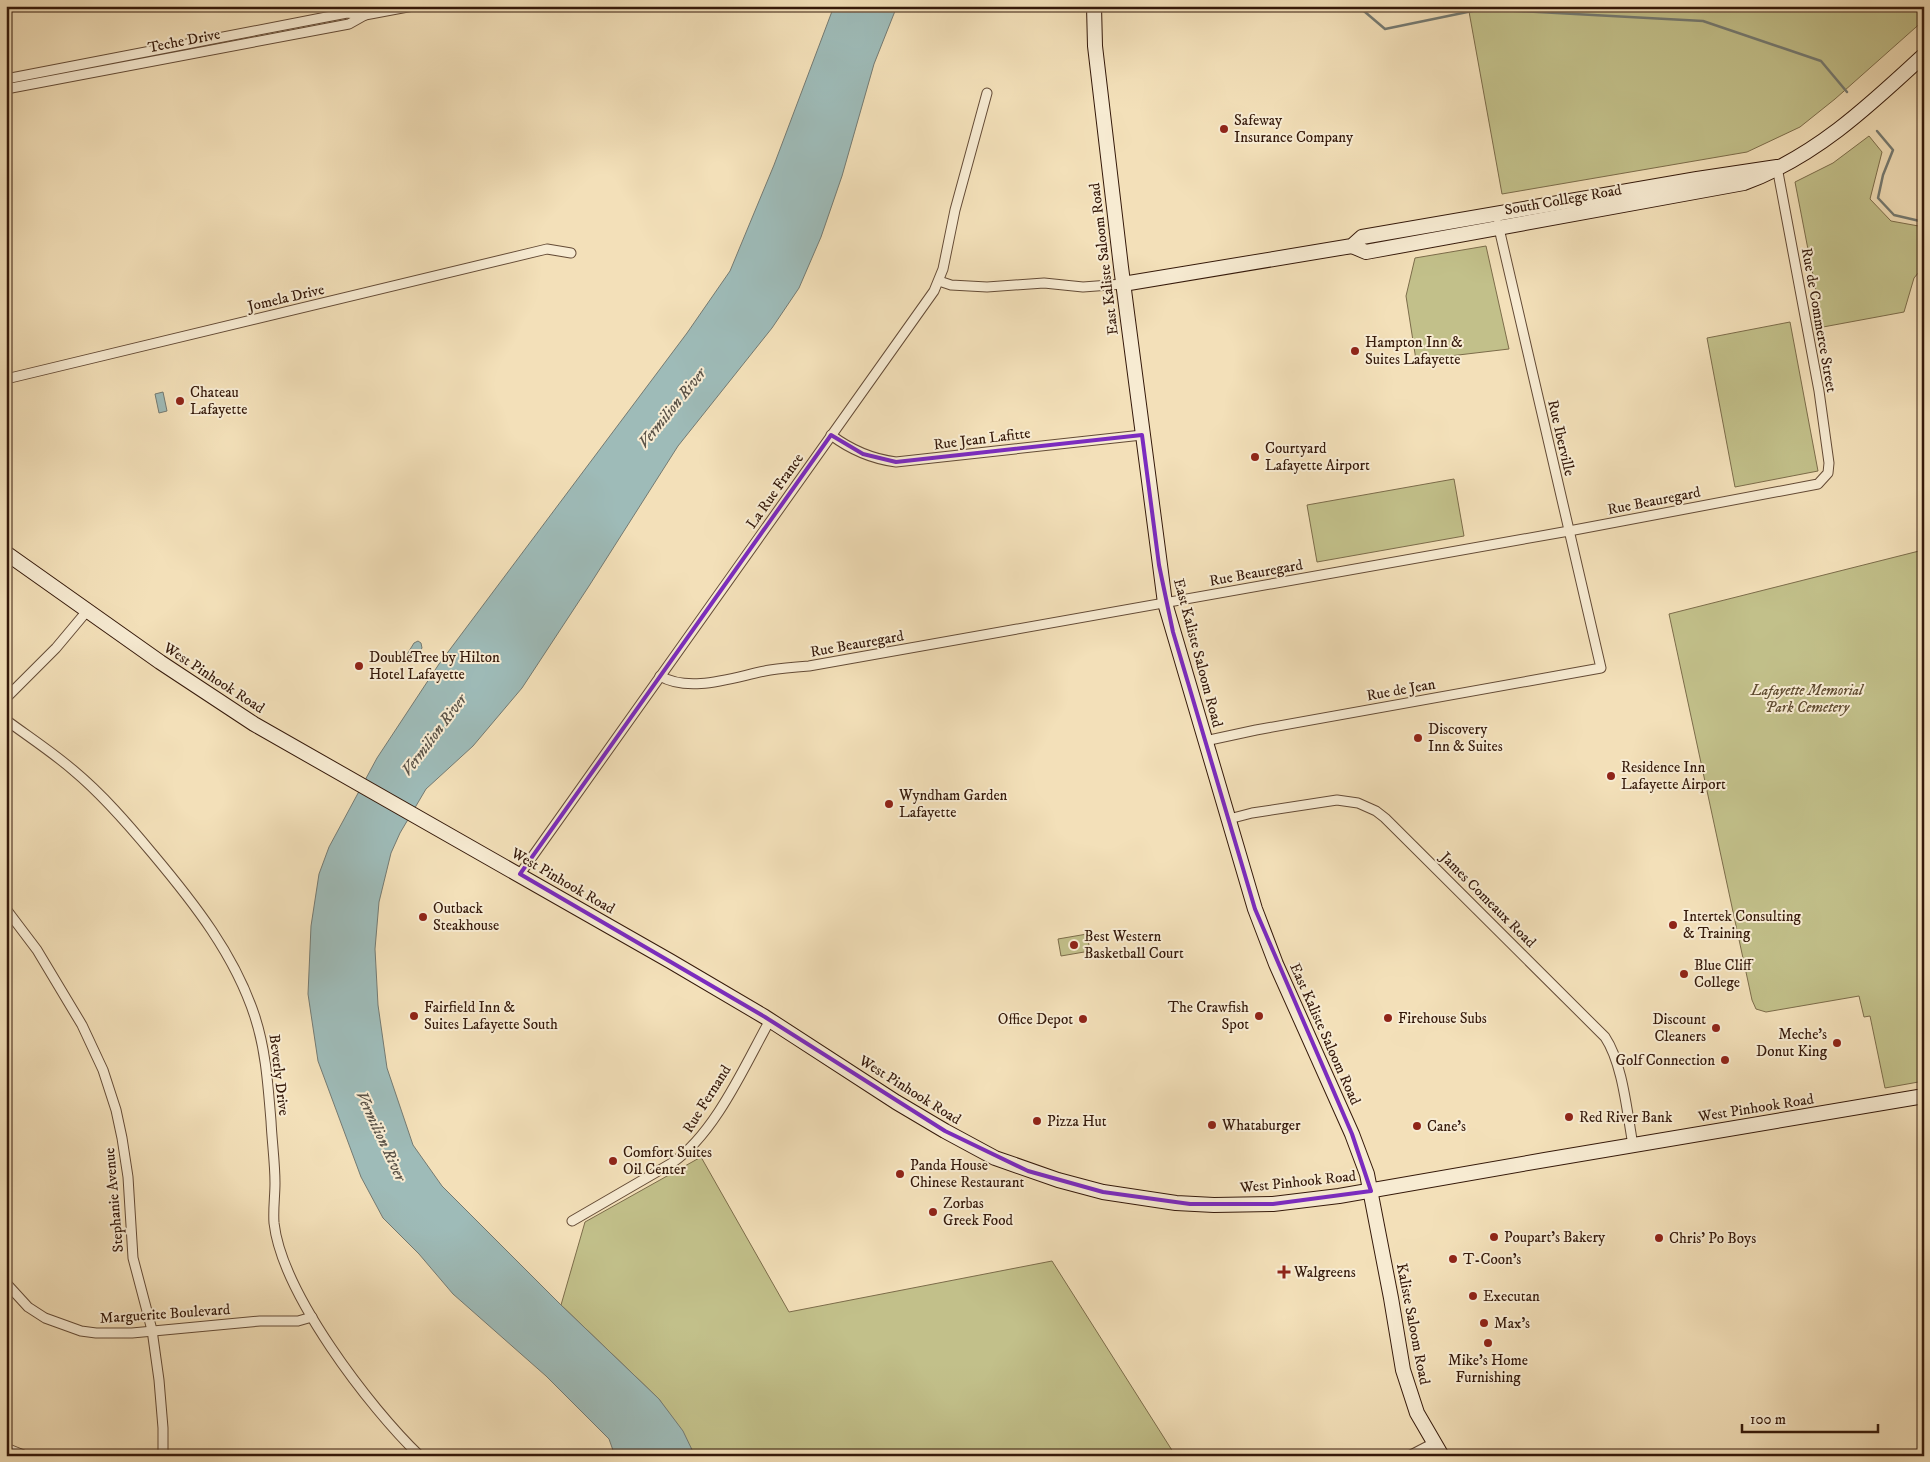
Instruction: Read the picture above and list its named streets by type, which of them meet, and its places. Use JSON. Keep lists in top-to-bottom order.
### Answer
{
  "streets": {
    "main road": [
      "South College Road",
      "East Kaliste Saloom Road",
      "West Pinhook Road",
      "Kaliste Saloom Road"
    ],
    "street": [
      "Teche Drive",
      "Jomela Drive",
      "Rue de Commerce Street",
      "Rue Iberville",
      "Rue Jean Lafitte",
      "La Rue France",
      "Rue Beauregard",
      "Rue de Jean",
      "James Comeaux Road",
      "Beverly Drive",
      "Rue Fernand",
      "Stephanie Avenue",
      "Marguerite Boulevard"
    ]
  },
  "crossings": [
    ["South College Road", "East Kaliste Saloom Road"],
    ["South College Road", "Rue de Commerce Street"],
    ["South College Road", "Rue Iberville"],
    ["South College Road", "La Rue France"],
    ["East Kaliste Saloom Road", "Rue Jean Lafitte"],
    ["East Kaliste Saloom Road", "Rue Beauregard"],
    ["East Kaliste Saloom Road", "West Pinhook Road"],
    ["East Kaliste Saloom Road", "Rue de Jean"],
    ["East Kaliste Saloom Road", "James Comeaux Road"],
    ["East Kaliste Saloom Road", "Kaliste Saloom Road"],
    ["Rue de Commerce Street", "Rue Beauregard"],
    ["Rue Iberville", "Rue Beauregard"],
    ["Rue Iberville", "Rue de Jean"],
    ["Rue Jean Lafitte", "La Rue France"],
    ["La Rue France", "Rue Beauregard"],
    ["La Rue France", "West Pinhook Road"],
    ["West Pinhook Road", "James Comeaux Road"],
    ["West Pinhook Road", "Rue Fernand"],
    ["West Pinhook Road", "Kaliste Saloom Road"],
    ["Beverly Drive", "Marguerite Boulevard"],
    ["Stephanie Avenue", "Marguerite Boulevard"]
  ],
  "water": ["Vermilion River"],
  "parks": ["Lafayette Memorial Park Cemetery"],
  "places": {
    "other": [
      "Safeway Insurance Company",
      "Hampton Inn & Suites Lafayette",
      "Chateau Lafayette",
      "Courtyard Lafayette Airport",
      "DoubleTree by Hilton Hotel Lafayette",
      "Discovery Inn & Suites",
      "Residence Inn Lafayette Airport",
      "Wyndham Garden Lafayette",
      "Outback Steakhouse",
      "Intertek Consulting & Training",
      "Best Western Basketball Court",
      "Blue Cliff College",
      "Fairfield Inn & Suites Lafayette South",
      "The Crawfish Spot",
      "Firehouse Subs",
      "Office Depot",
      "Discount Cleaners",
      "Meche's Donut King",
      "Golf Connection",
      "Red River Bank",
      "Pizza Hut",
      "Whataburger",
      "Cane's",
      "Comfort Suites Oil Center",
      "Panda House Chinese Restaurant",
      "Zorbas Greek Food",
      "Poupart's Bakery",
      "Chris' Po Boys",
      "T-Coon's",
      "Executan",
      "Max's",
      "Mike's Home Furnishing"
    ],
    "health": ["Walgreens"]
  },
  "scale_bar": "100 m"
}
